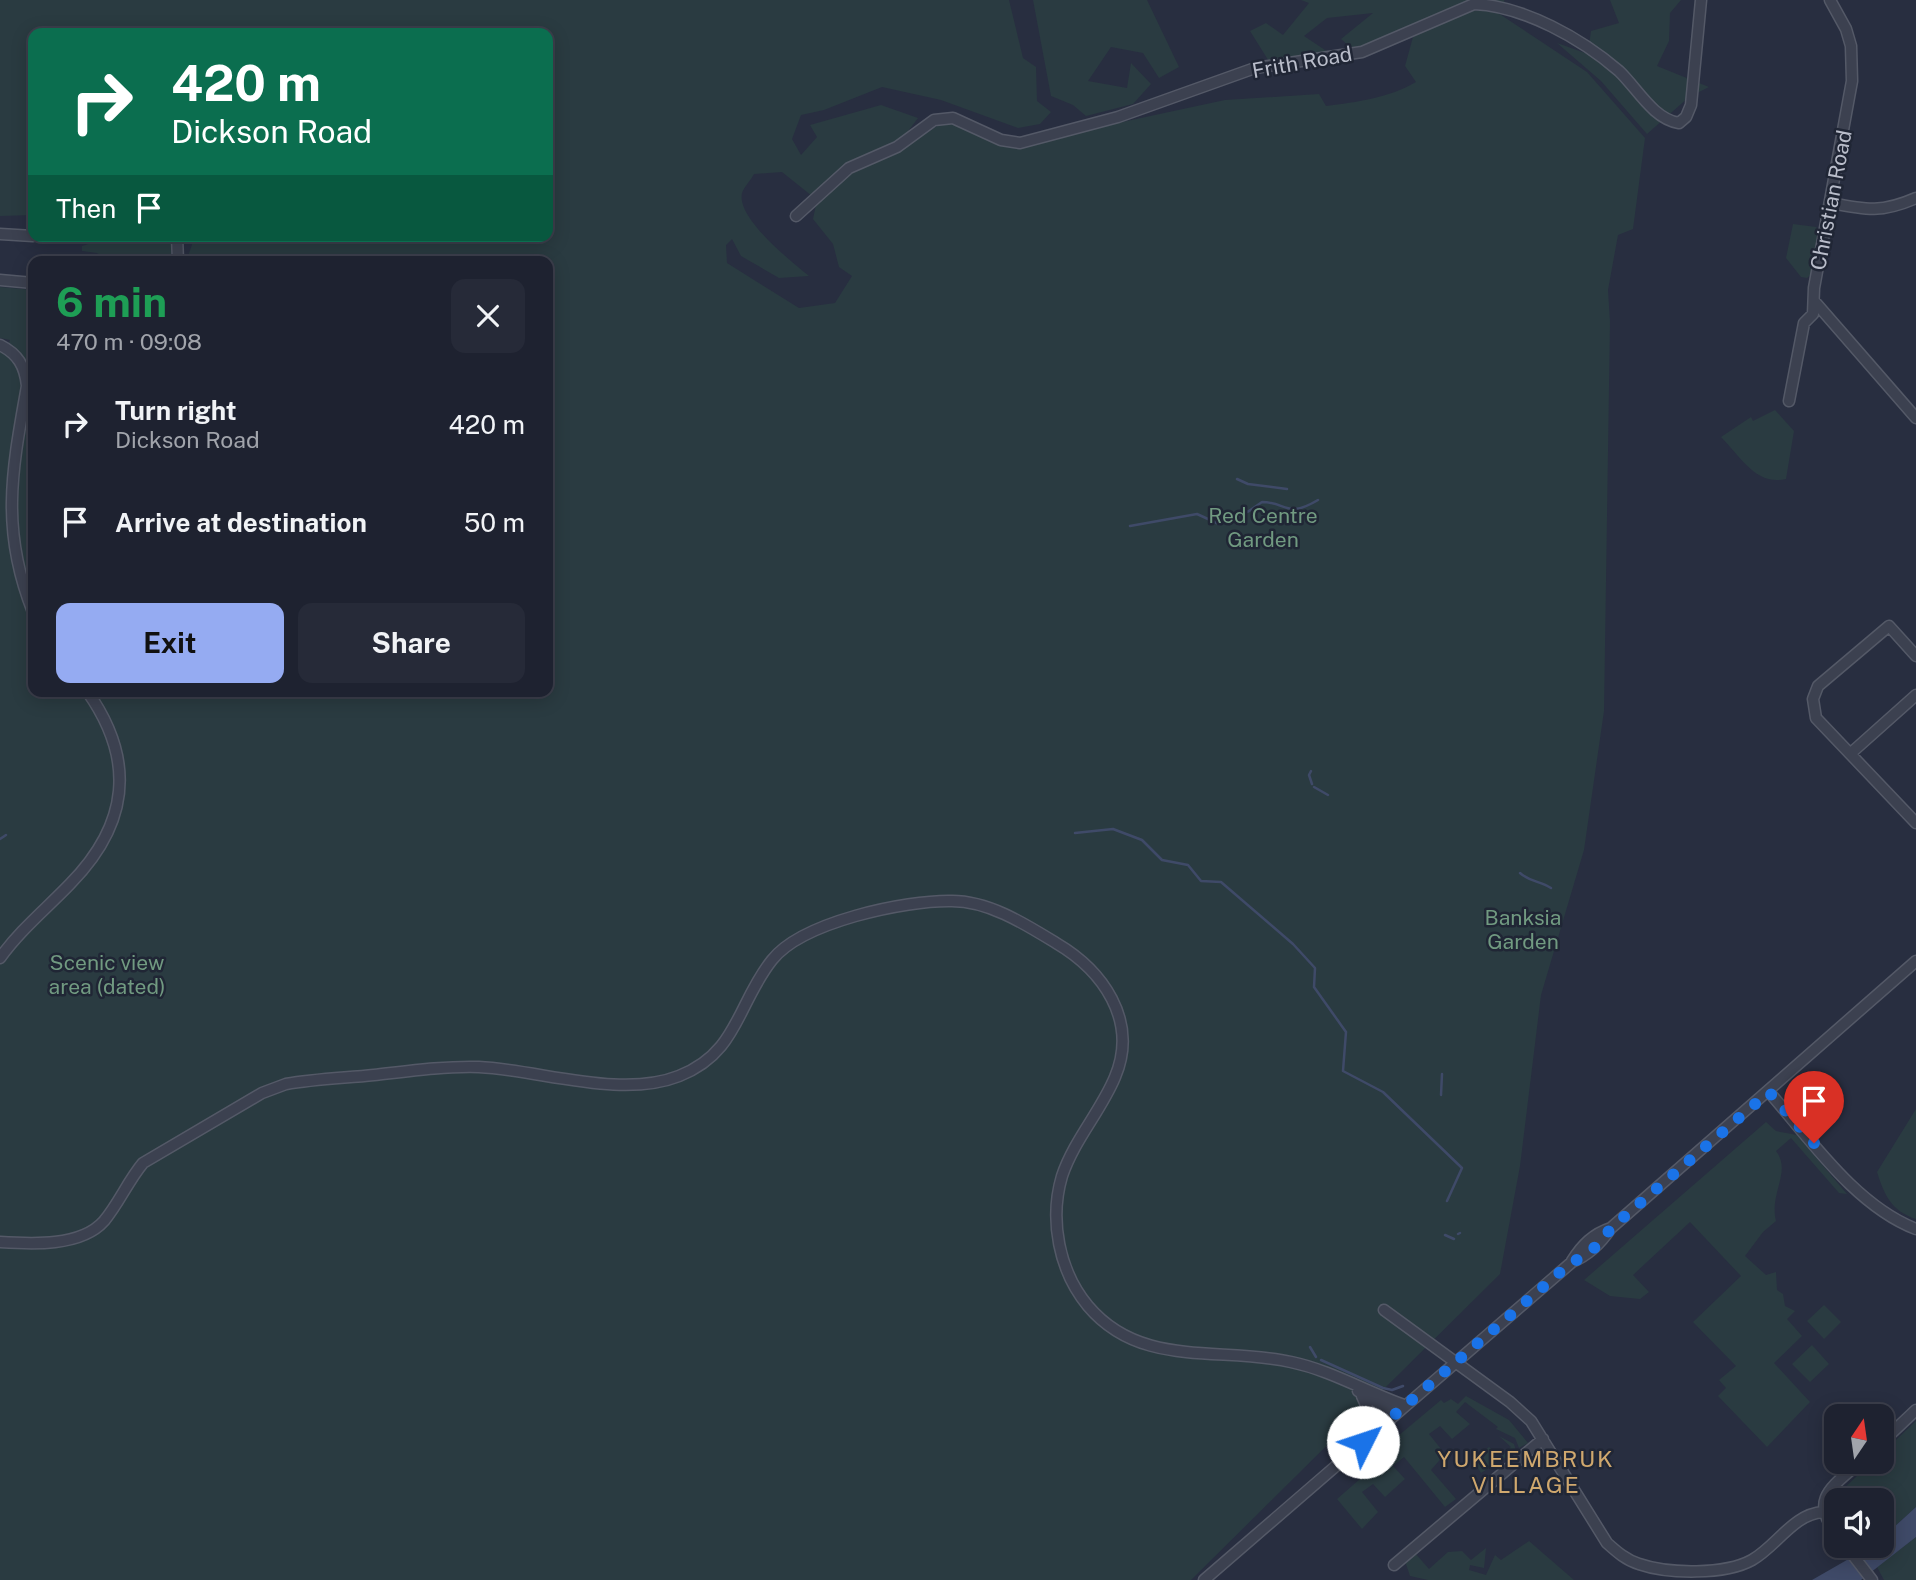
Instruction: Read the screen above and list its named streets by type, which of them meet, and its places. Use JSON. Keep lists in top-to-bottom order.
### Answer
{
  "streets": {
    "street": ["Frith Road", "Christian Road"]
  },
  "districts": ["YUKEEMBRUK VILLAGE"],
  "parks": ["Red Centre Garden", "Banksia Garden", "Scenic view area (dated)"],
  "north": "top",
  "page": {
    "turn": ["420 m", "Dickson Road"],
    "then": "Then",
    "heading": ["6 min", "470 m · 09:08"],
    "list": [
      {
        "name": "Turn right",
        "note": "Dickson Road",
        "value": "420 m"
      },
      {
        "name": "Arrive at destination",
        "value": "50 m"
      }
    ],
    "buttons": ["Exit", "Share"]
  }
}
